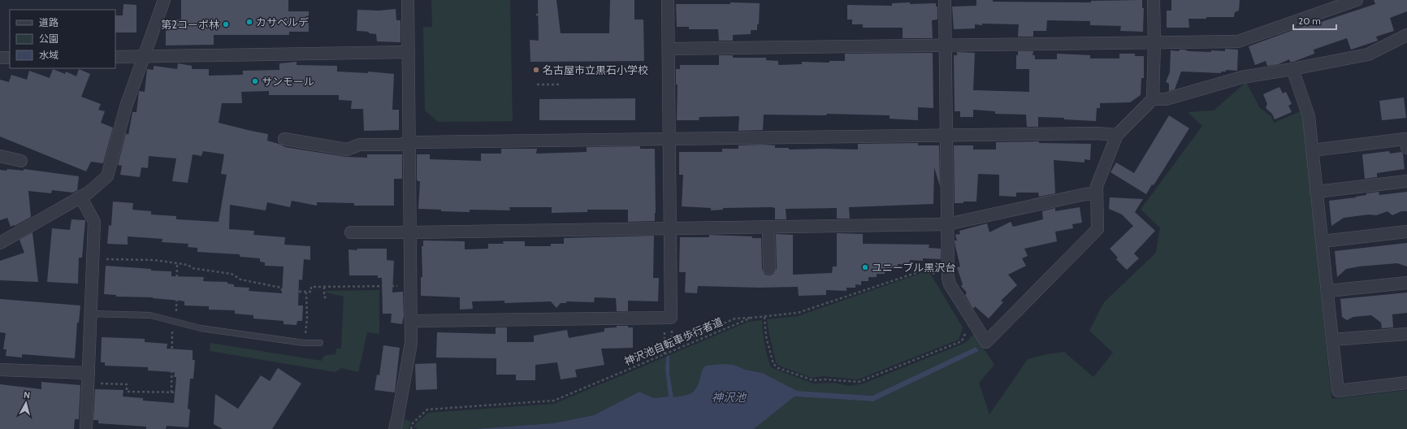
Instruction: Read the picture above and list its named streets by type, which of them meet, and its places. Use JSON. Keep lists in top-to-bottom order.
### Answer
{
  "streets": {
    "path": ["神沢池自転車歩行者道"]
  },
  "water": ["神沢池"],
  "places": [
    "カサベルデ",
    "第2コーポ林",
    "名古屋市立黒石小学校",
    "サンモール",
    "ユニーブル黒沢台"
  ],
  "legend": ["道路", "公園", "水域"],
  "scale_bar": "20 m",
  "north": "top"
}
